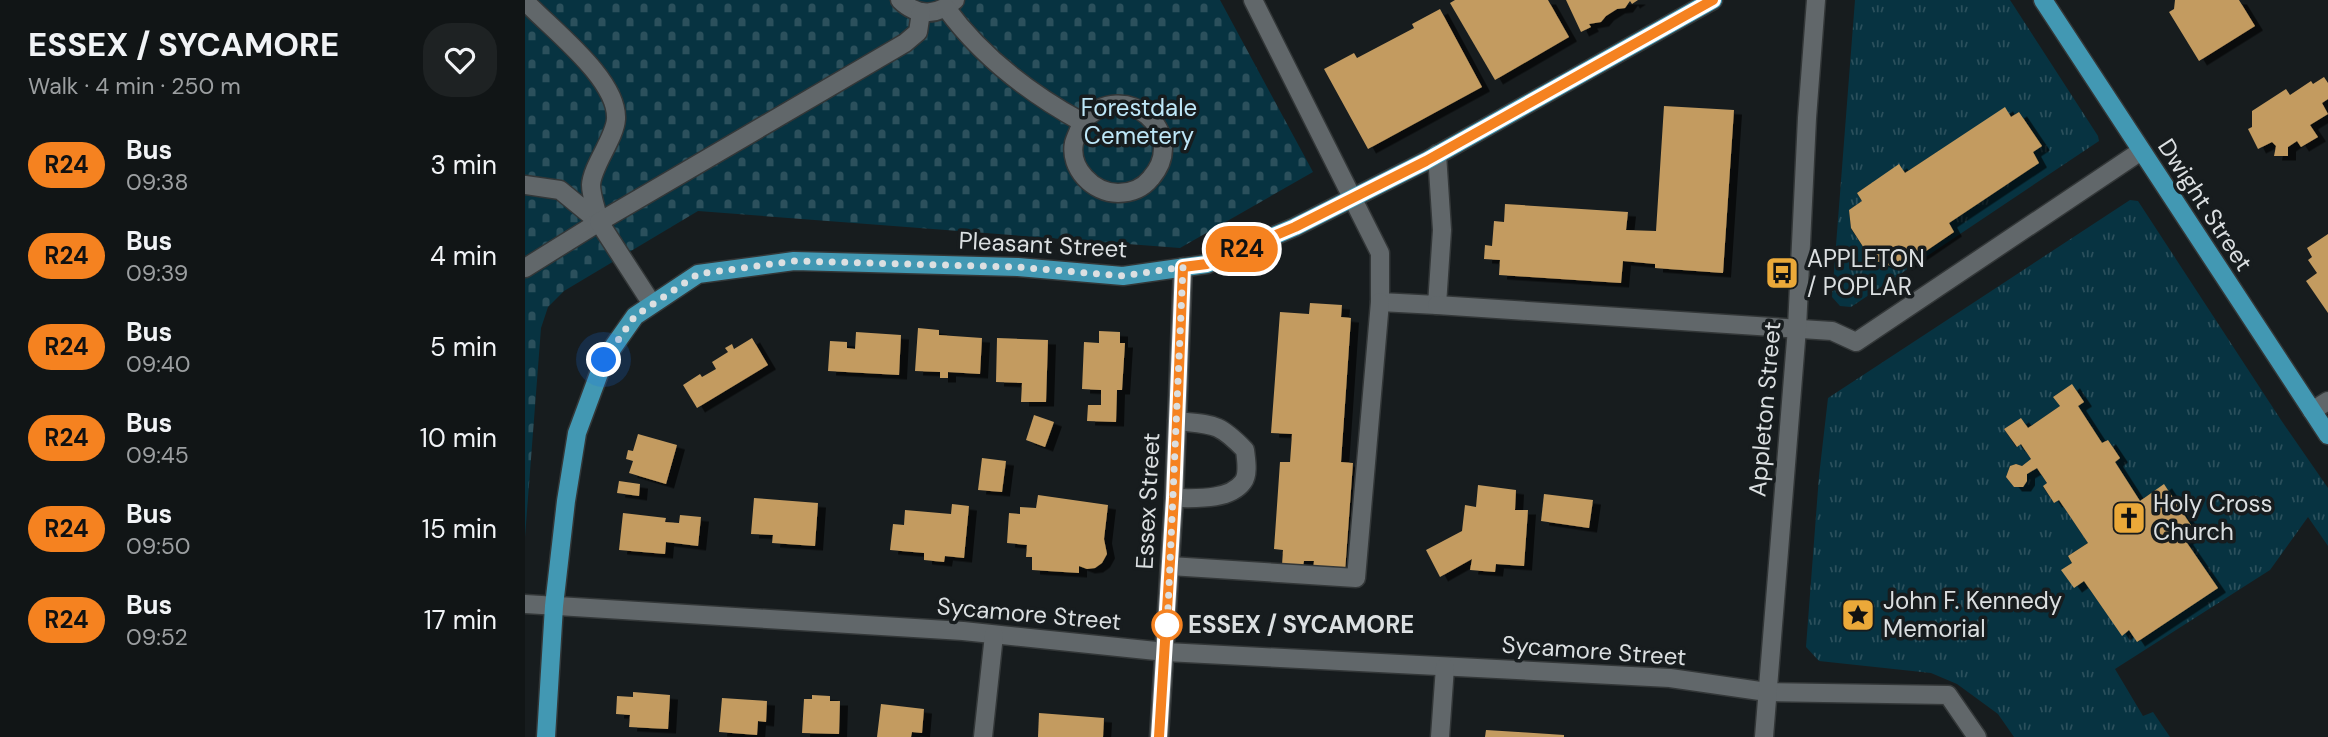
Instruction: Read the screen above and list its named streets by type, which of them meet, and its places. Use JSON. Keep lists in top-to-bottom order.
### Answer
{
  "streets": {
    "main road": ["Dwight Street", "Pleasant Street"],
    "street": ["Appleton Street", "Essex Street", "Sycamore Street"]
  },
  "crossings": [
    ["Pleasant Street", "Essex Street"],
    ["Pleasant Street", "Sycamore Street"],
    ["Appleton Street", "Sycamore Street"],
    ["Essex Street", "Sycamore Street"]
  ],
  "parks": ["Forestdale Cemetery"],
  "places": {
    "bus stop": ["APPLETON / POPLAR"],
    "church": ["Holy Cross Church"],
    "place": ["John F. Kennedy Memorial"],
    "other": ["ESSEX / SYCAMORE"]
  },
  "lines": ["bus line R24"],
  "page": {
    "heading": ["ESSEX / SYCAMORE", "Walk · 4 min · 250 m"],
    "on_map": "R24",
    "list": [
      {
        "mark": "R24",
        "name": "Bus",
        "note": "09:38",
        "value": "3 min"
      },
      {
        "mark": "R24",
        "name": "Bus",
        "note": "09:39",
        "value": "4 min"
      },
      {
        "mark": "R24",
        "name": "Bus",
        "note": "09:40",
        "value": "5 min"
      },
      {
        "mark": "R24",
        "name": "Bus",
        "note": "09:45",
        "value": "10 min"
      },
      {
        "mark": "R24",
        "name": "Bus",
        "note": "09:50",
        "value": "15 min"
      },
      {
        "mark": "R24",
        "name": "Bus",
        "note": "09:52",
        "value": "17 min"
      }
    ]
  }
}
